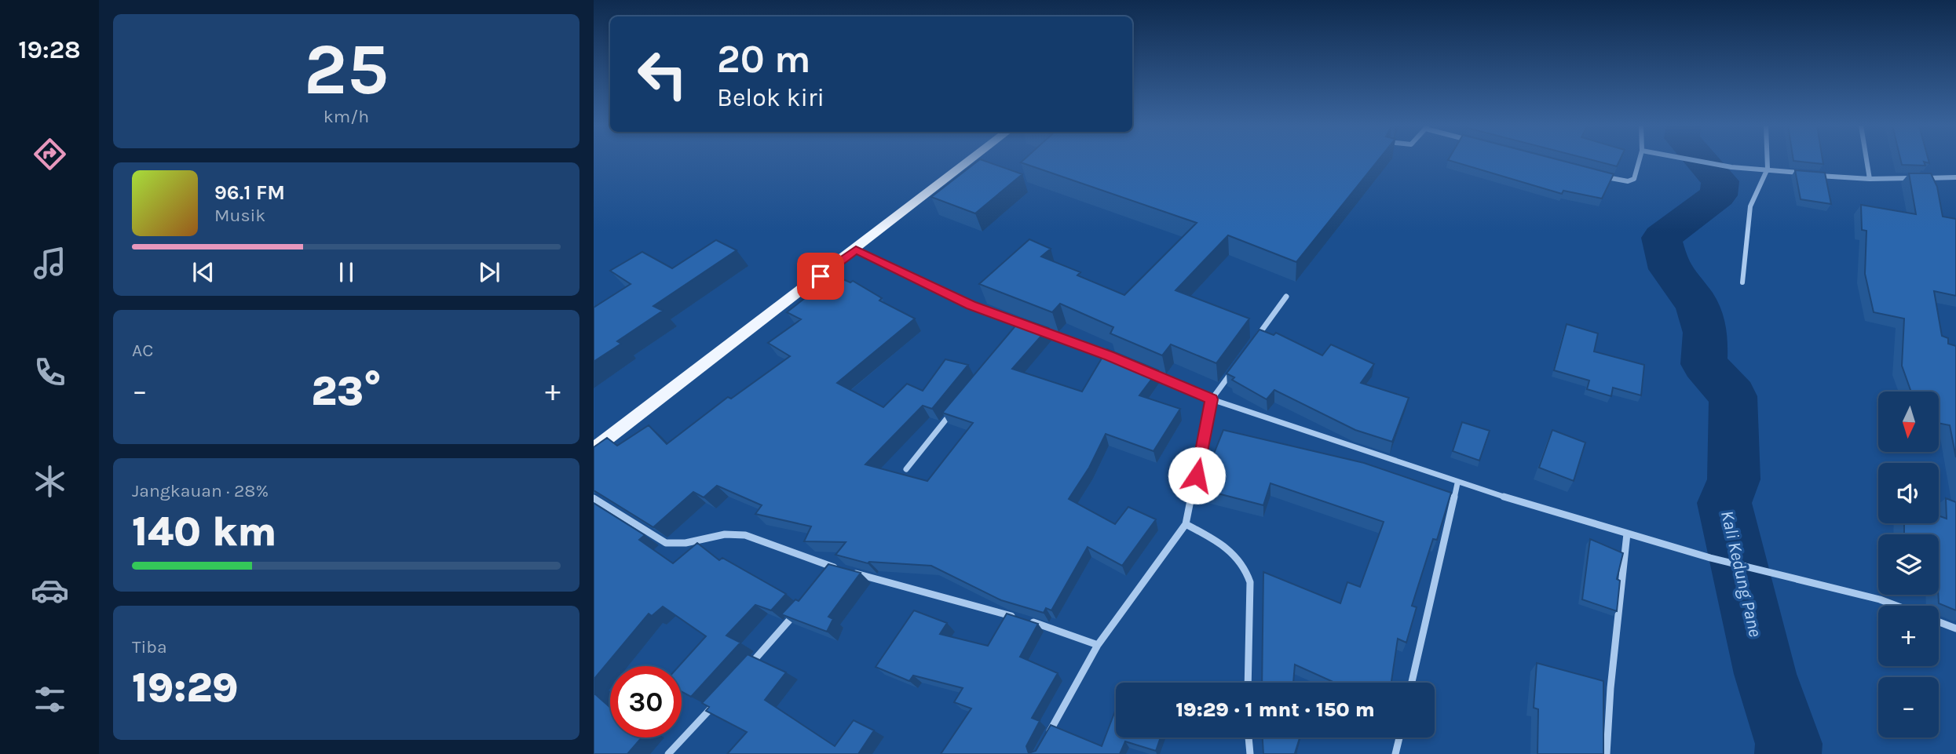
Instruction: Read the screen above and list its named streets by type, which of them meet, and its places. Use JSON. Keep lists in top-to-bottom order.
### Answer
{
  "water": ["Kali Kedung Pane"],
  "north": "bottom",
  "page": {
    "tabs": "19:28",
    "tile": [
      ["25", "km/h"],
      "AC",
      ["Jangkauan · 28%", "140 km"],
      ["Tiba", "19:29"]
    ],
    "turn": ["20 m", "Belok kiri"],
    "song": ["96.1 FM", "Musik"],
    "heat": ["−", "23°", "+"],
    "map_buttons": ["+", "−"],
    "limit": "30",
    "trip": "19:29 · 1 mnt · 150 m"
  }
}
